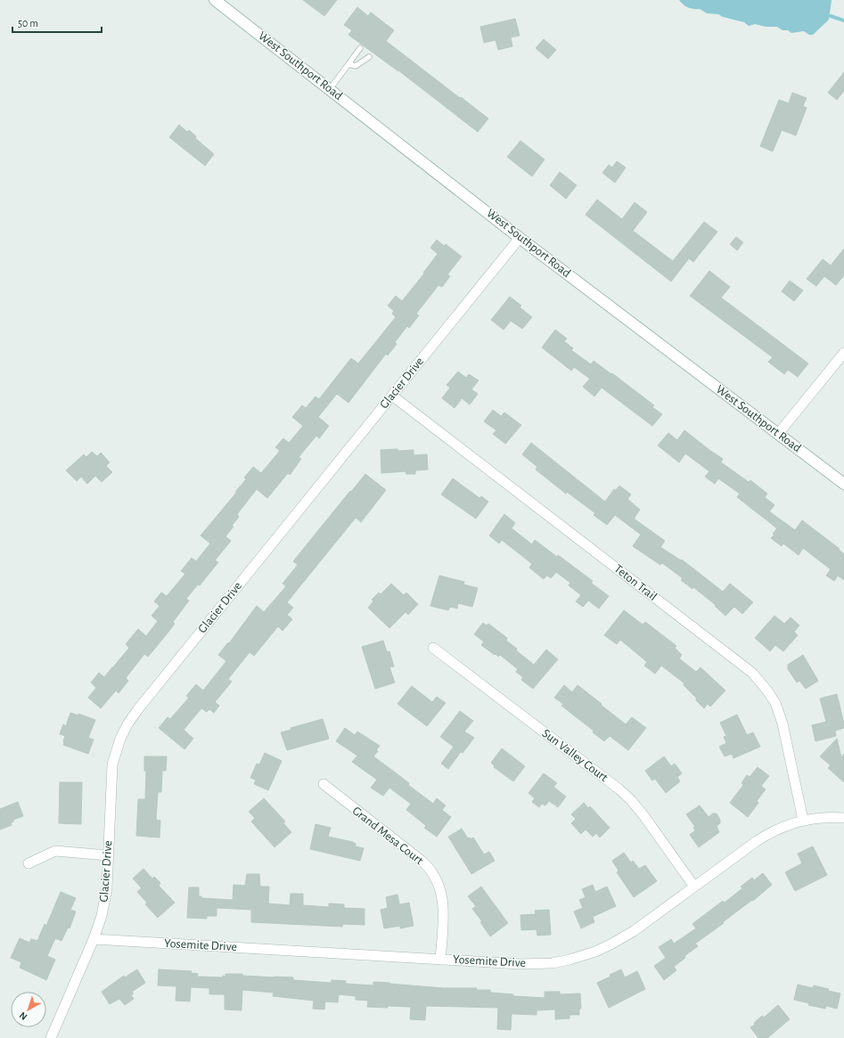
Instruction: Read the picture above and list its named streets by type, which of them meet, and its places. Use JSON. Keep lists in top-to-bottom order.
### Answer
{
  "streets": {
    "main road": ["West Southport Road"],
    "street": [
      "Glacier Drive",
      "Teton Trail",
      "Sun Valley Court",
      "Grand Mesa Court",
      "Yosemite Drive"
    ]
  },
  "crossings": [
    ["West Southport Road", "Glacier Drive"],
    ["Glacier Drive", "Teton Trail"],
    ["Glacier Drive", "Yosemite Drive"],
    ["Teton Trail", "Yosemite Drive"],
    ["Sun Valley Court", "Yosemite Drive"],
    ["Grand Mesa Court", "Yosemite Drive"]
  ],
  "scale_bar": "50 m",
  "north": "bottom left"
}
